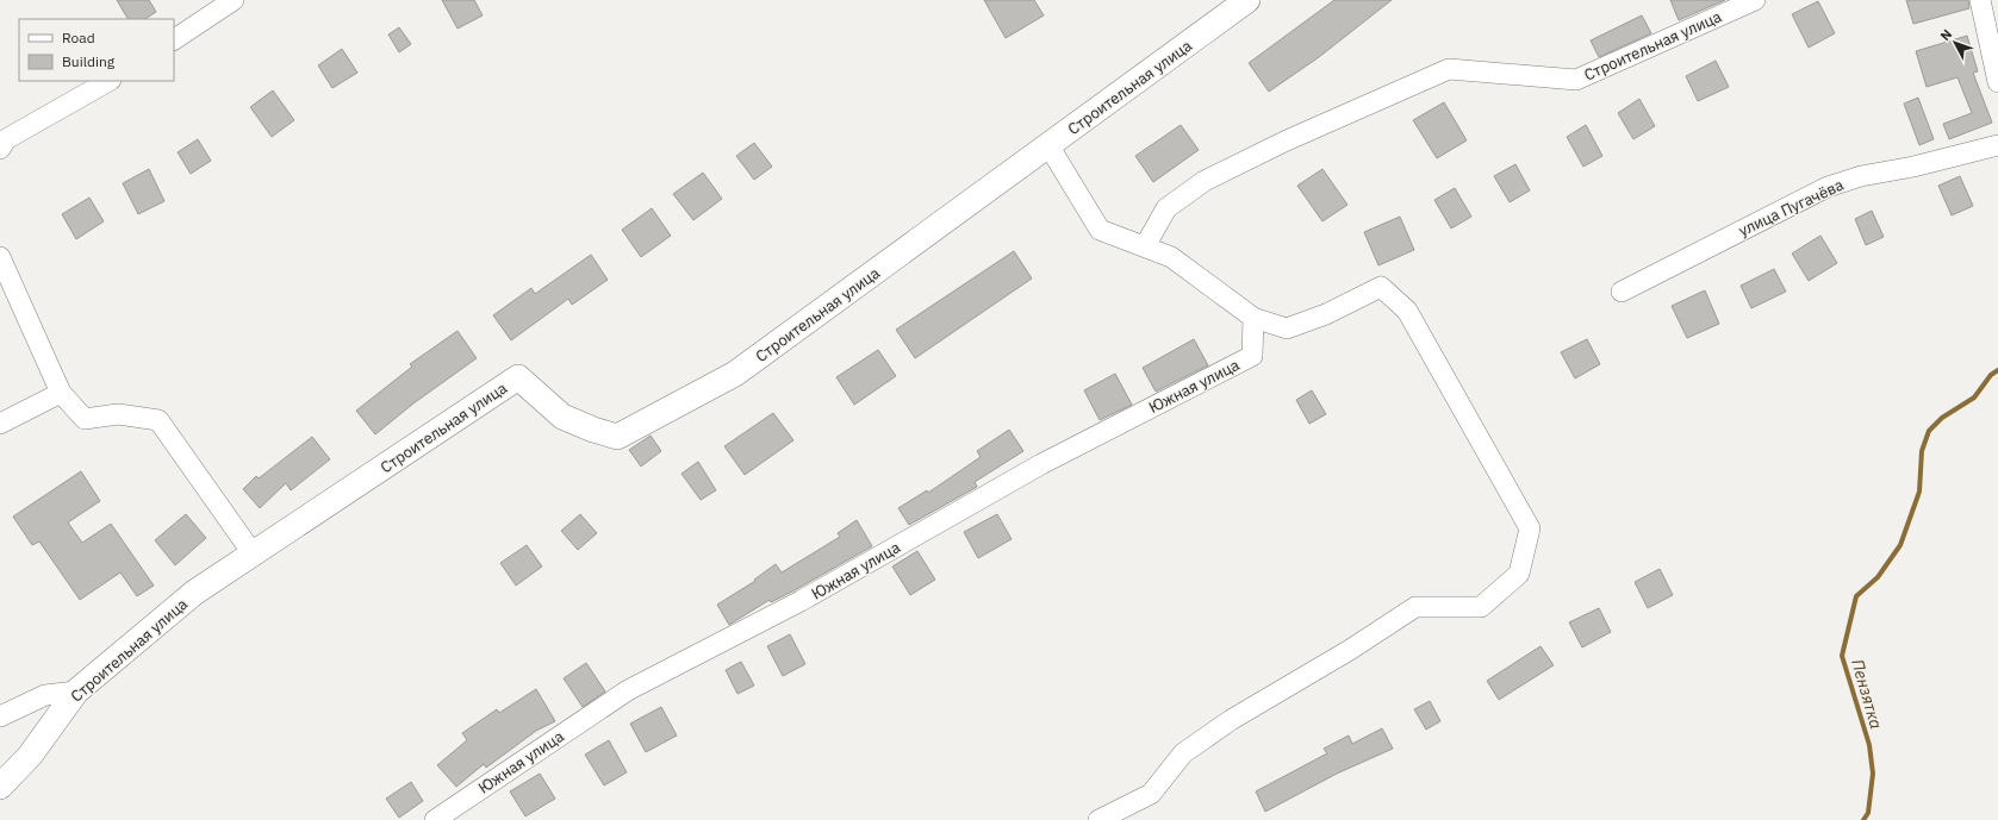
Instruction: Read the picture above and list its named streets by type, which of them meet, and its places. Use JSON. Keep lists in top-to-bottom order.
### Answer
{
  "streets": {
    "street": ["Строительная улица", "улица Пугачёва", "Южная улица"]
  },
  "water": ["Пензятка"],
  "legend": ["Road", "Building"],
  "north": "top left"
}
